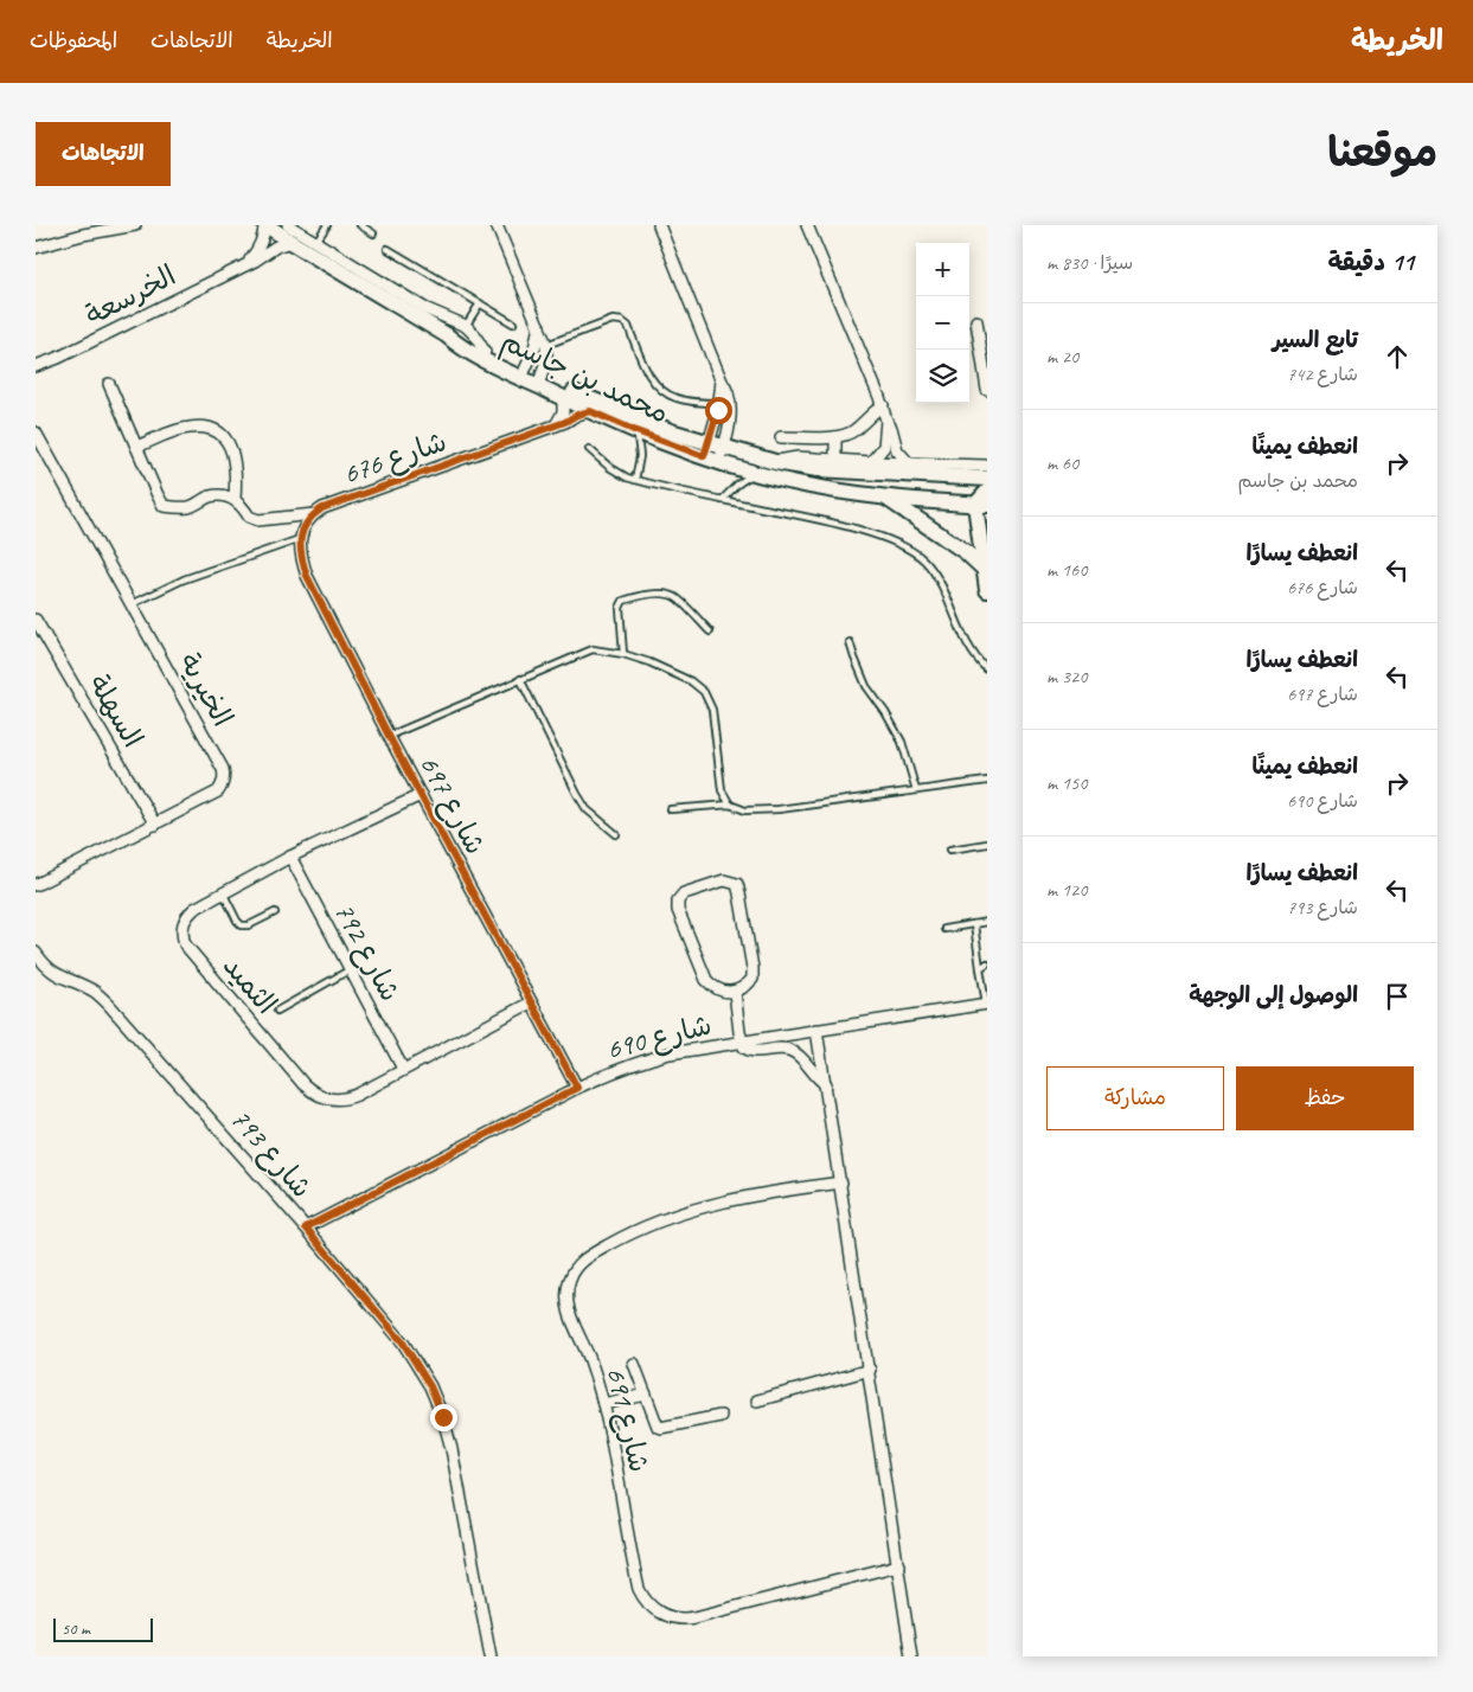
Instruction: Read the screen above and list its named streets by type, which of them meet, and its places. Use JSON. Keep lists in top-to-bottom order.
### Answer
{
  "streets": {
    "street": [
      "الخرسعة",
      "محمد بن جاسم",
      "شارع 676",
      "الخيرية",
      "السهلة",
      "شارع 697",
      "شارع 792",
      "الثميد",
      "شارع 690",
      "شارع 793",
      "شارع 691"
    ]
  },
  "crossings": [
    ["الخرسعة", "محمد بن جاسم"],
    ["محمد بن جاسم", "شارع 676"],
    ["الخيرية", "السهلة"],
    ["شارع 697", "الثميد"],
    ["شارع 697", "شارع 690"],
    ["شارع 792", "الثميد"],
    ["شارع 690", "شارع 793"]
  ],
  "scale_bar": "50 m",
  "page": {
    "header": "الخريطة",
    "nav": ["الخريطة", "الاتجاهات", "المحفوظات"],
    "title": "موقعنا",
    "buttons": [
      "الاتجاهات",
      ["حفظ", "مشاركة"]
    ],
    "heading": ["11 دقيقة", "سيرًا · 830 m"],
    "map_buttons": ["+", "−"],
    "list": [
      ["تابع السير", "شارع 742", "20 m"],
      ["انعطف يمينًا", "محمد بن جاسم", "60 m"],
      ["انعطف يسارًا", "شارع 676", "160 m"],
      ["انعطف يسارًا", "شارع 697", "320 m"],
      ["انعطف يمينًا", "شارع 690", "150 m"],
      ["انعطف يسارًا", "شارع 793", "120 m"],
      "الوصول إلى الوجهة"
    ],
    "scale": "50 m"
  }
}
